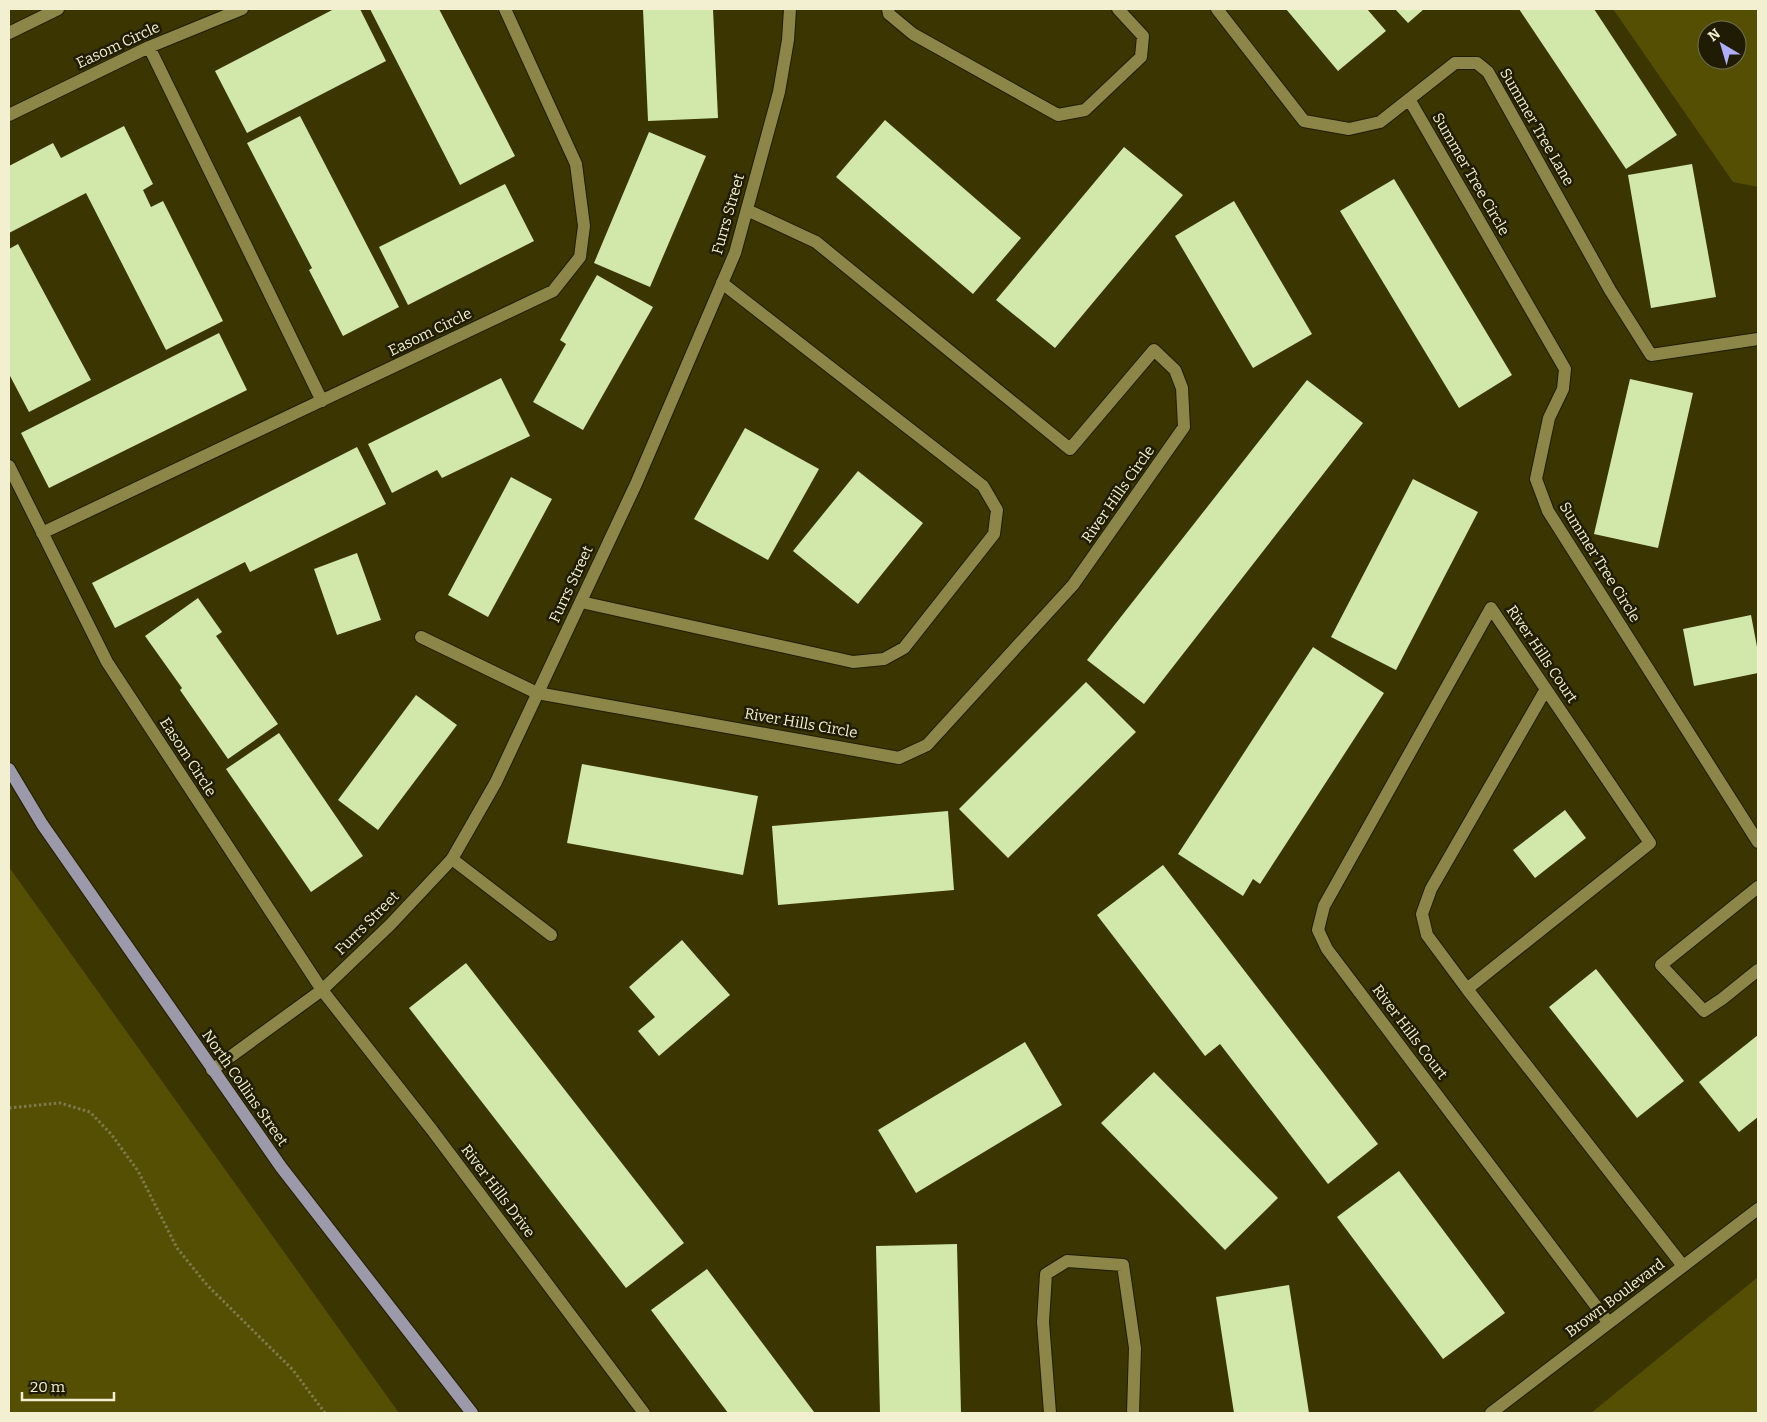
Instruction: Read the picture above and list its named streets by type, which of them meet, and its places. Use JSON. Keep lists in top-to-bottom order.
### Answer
{
  "streets": {
    "main road": ["North Collins Street"],
    "street": [
      "Easom Circle",
      "Summer Tree Lane",
      "Summer Tree Circle",
      "Furrs Street",
      "River Hills Circle",
      "River Hills Court",
      "River Hills Drive",
      "Brown Boulevard"
    ]
  },
  "crossings": [
    ["Easom Circle", "Furrs Street"],
    ["Easom Circle", "River Hills Drive"],
    ["Summer Tree Lane", "Summer Tree Circle"],
    ["Furrs Street", "River Hills Circle"],
    ["Furrs Street", "North Collins Street"],
    ["Furrs Street", "River Hills Drive"],
    ["River Hills Court", "Brown Boulevard"]
  ],
  "scale_bar": "20 m",
  "north": "top left"
}
